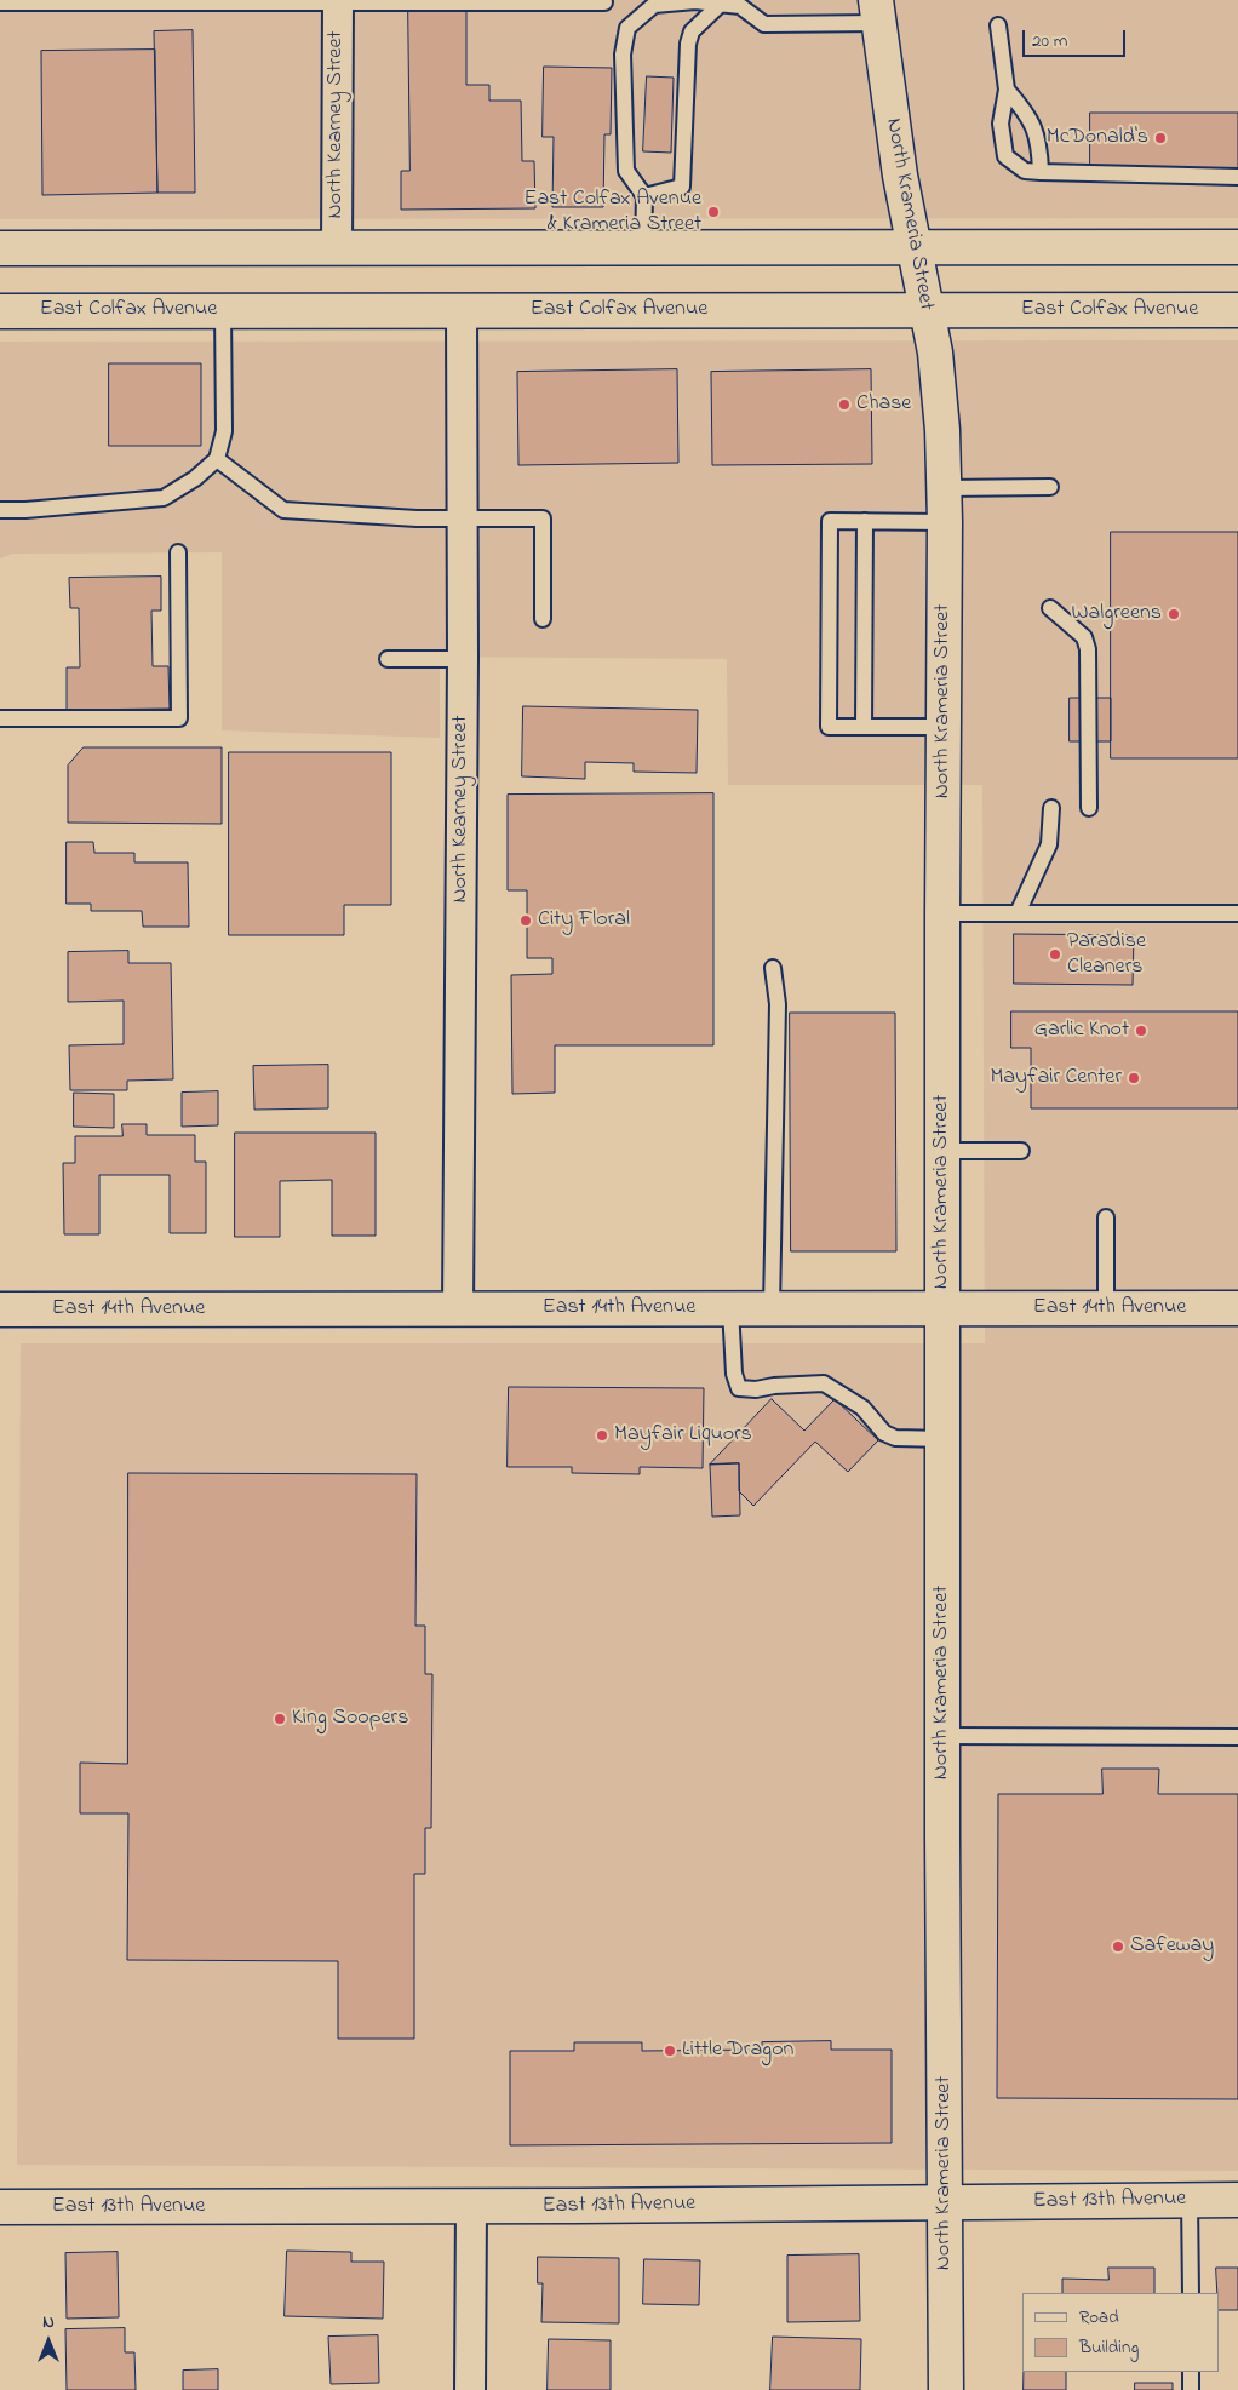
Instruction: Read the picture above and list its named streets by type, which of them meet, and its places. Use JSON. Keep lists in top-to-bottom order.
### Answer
{
  "streets": {
    "main road": [
      "North Krameria Street",
      "East Colfax Avenue",
      "East 14th Avenue",
      "East 13th Avenue"
    ],
    "street": ["North Kearney Street"]
  },
  "crossings": [
    ["North Kearney Street", "East Colfax Avenue"],
    ["North Kearney Street", "East 14th Avenue"],
    ["North Krameria Street", "East Colfax Avenue"],
    ["North Krameria Street", "East 14th Avenue"],
    ["North Krameria Street", "East 13th Avenue"]
  ],
  "places": [
    "McDonald's",
    "East Colfax Avenue & Krameria Street",
    "Chase",
    "Walgreens",
    "City Floral",
    "Paradise Cleaners",
    "Garlic Knot",
    "Mayfair Center",
    "Mayfair Liquors",
    "King Soopers",
    "Safeway",
    "Little Dragon"
  ],
  "legend": ["Road", "Building"],
  "scale_bar": "20 m",
  "north": "top"
}
